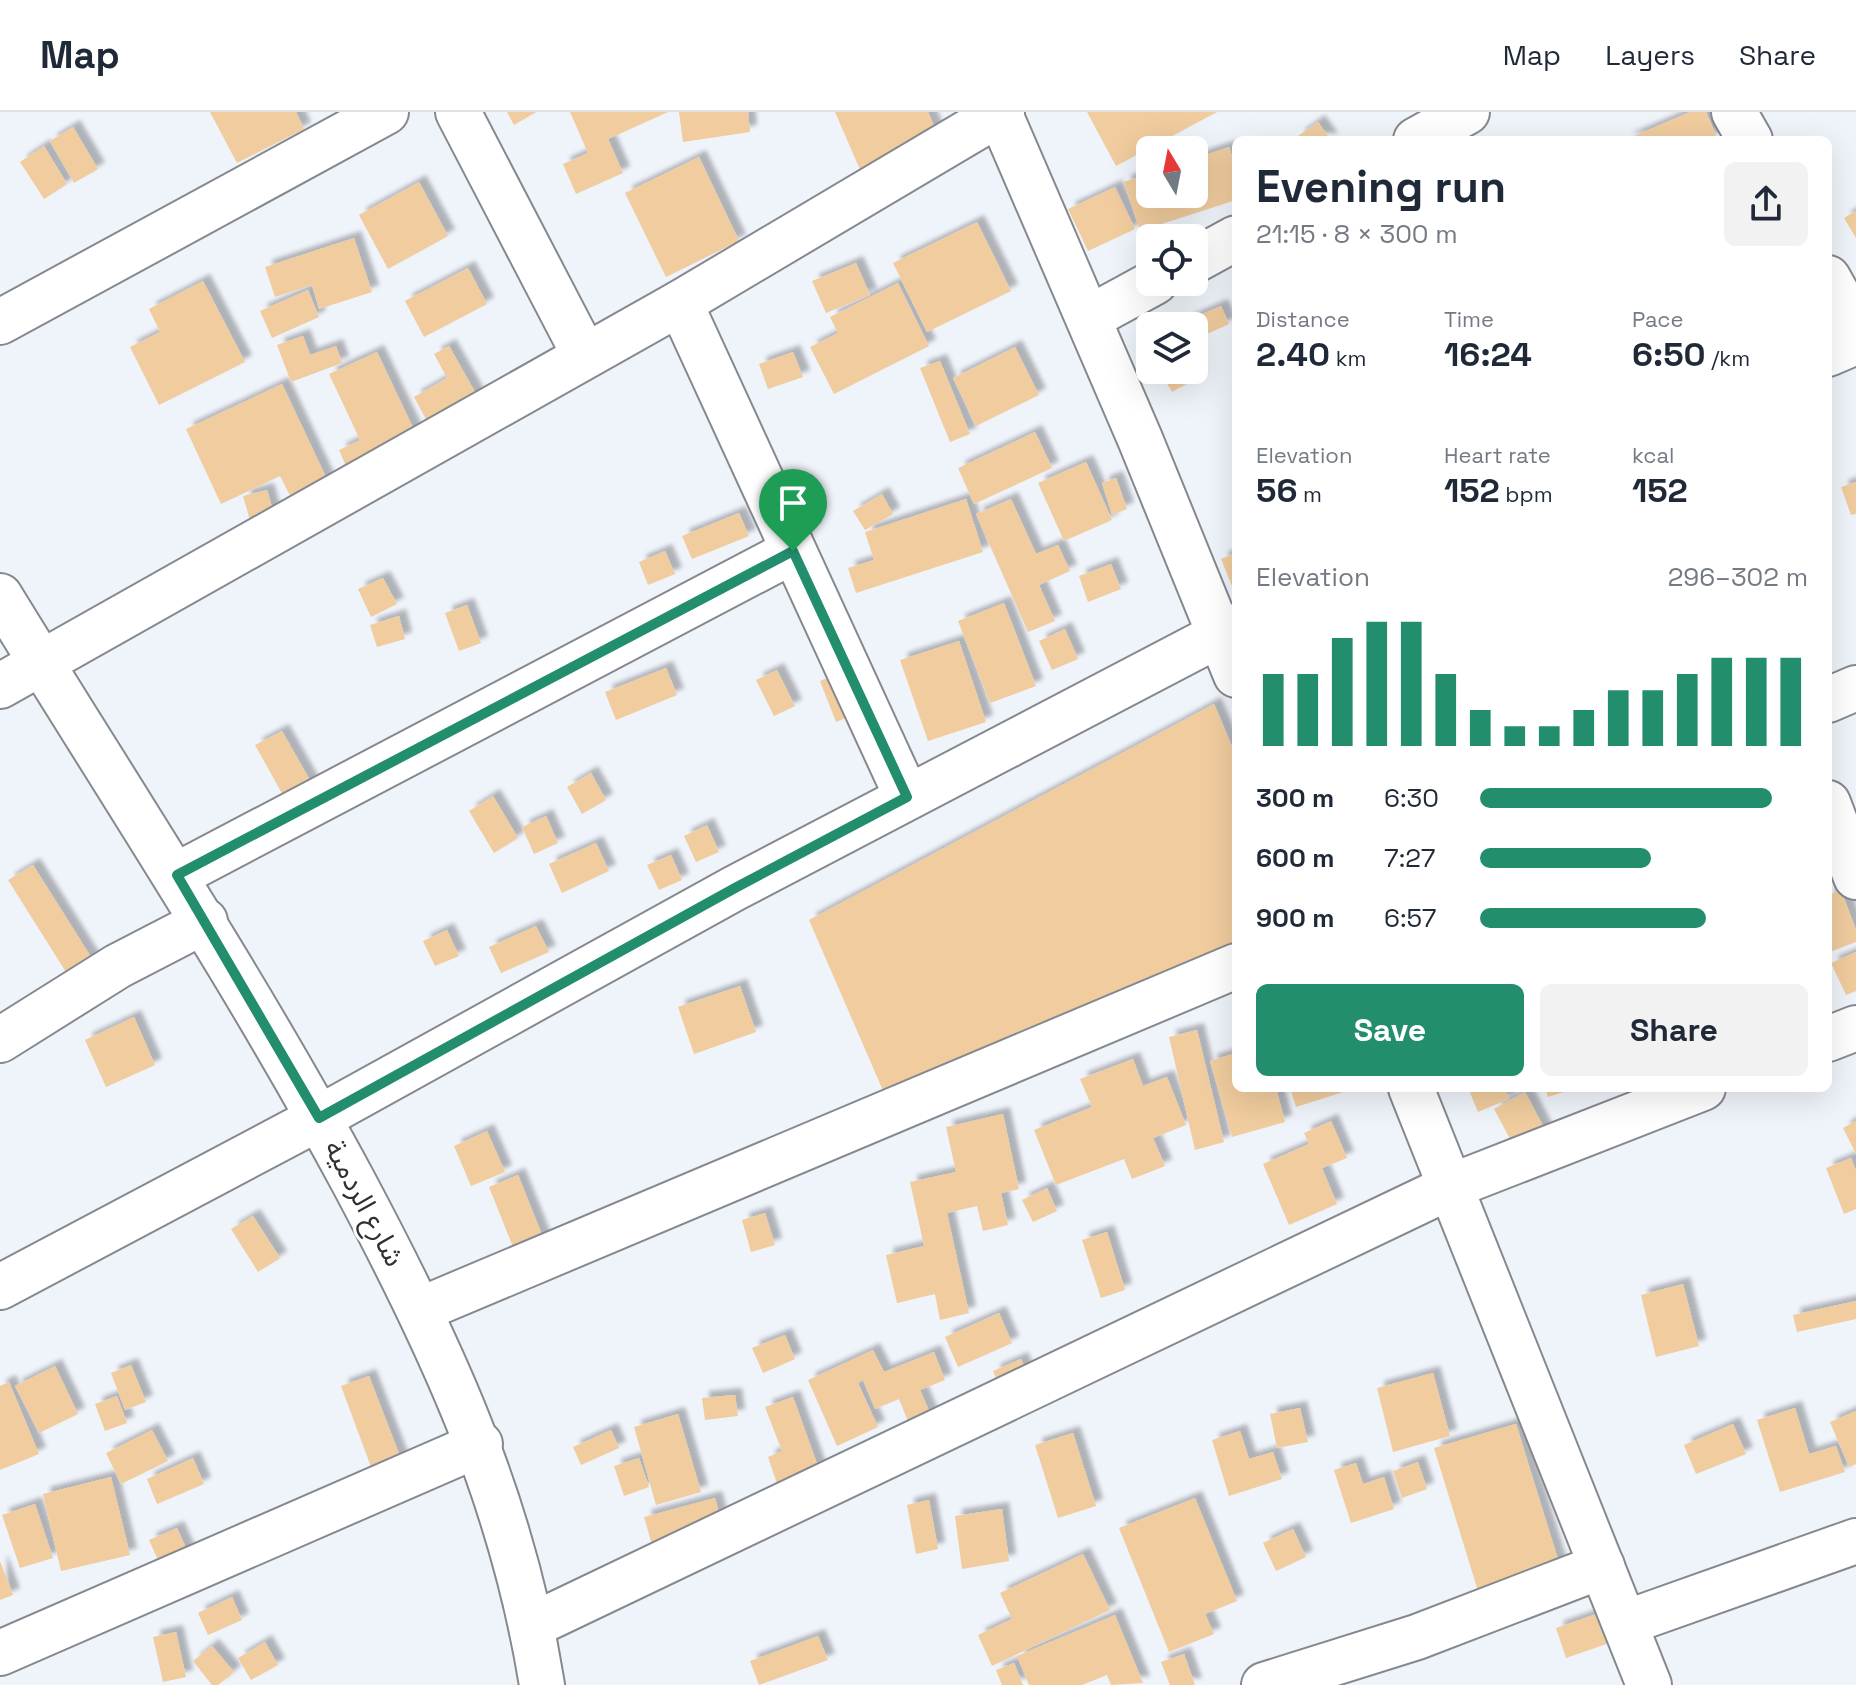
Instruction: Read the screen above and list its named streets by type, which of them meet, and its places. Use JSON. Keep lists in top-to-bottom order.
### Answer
{
  "streets": {
    "street": ["شارع الردمية"]
  },
  "north": "top",
  "page": {
    "header": "Map",
    "nav": ["Map", "Layers", "Share"],
    "heading": ["Evening run", "21:15 · 8 × 300 m"],
    "stats": [
      ["Distance", "2.40 km"],
      ["Time", "16:24"],
      ["Pace", "6:50 /km"],
      ["Elevation", "56 m"],
      ["Heart rate", "152 bpm"],
      ["kcal", "152"]
    ],
    "chart": ["Elevation", "296–302 m"],
    "list": [
      {
        "name": "300 m",
        "note": "6:30"
      },
      {
        "name": "600 m",
        "note": "7:27"
      },
      {
        "name": "900 m",
        "note": "6:57"
      }
    ],
    "buttons": ["Save", "Share"]
  }
}
